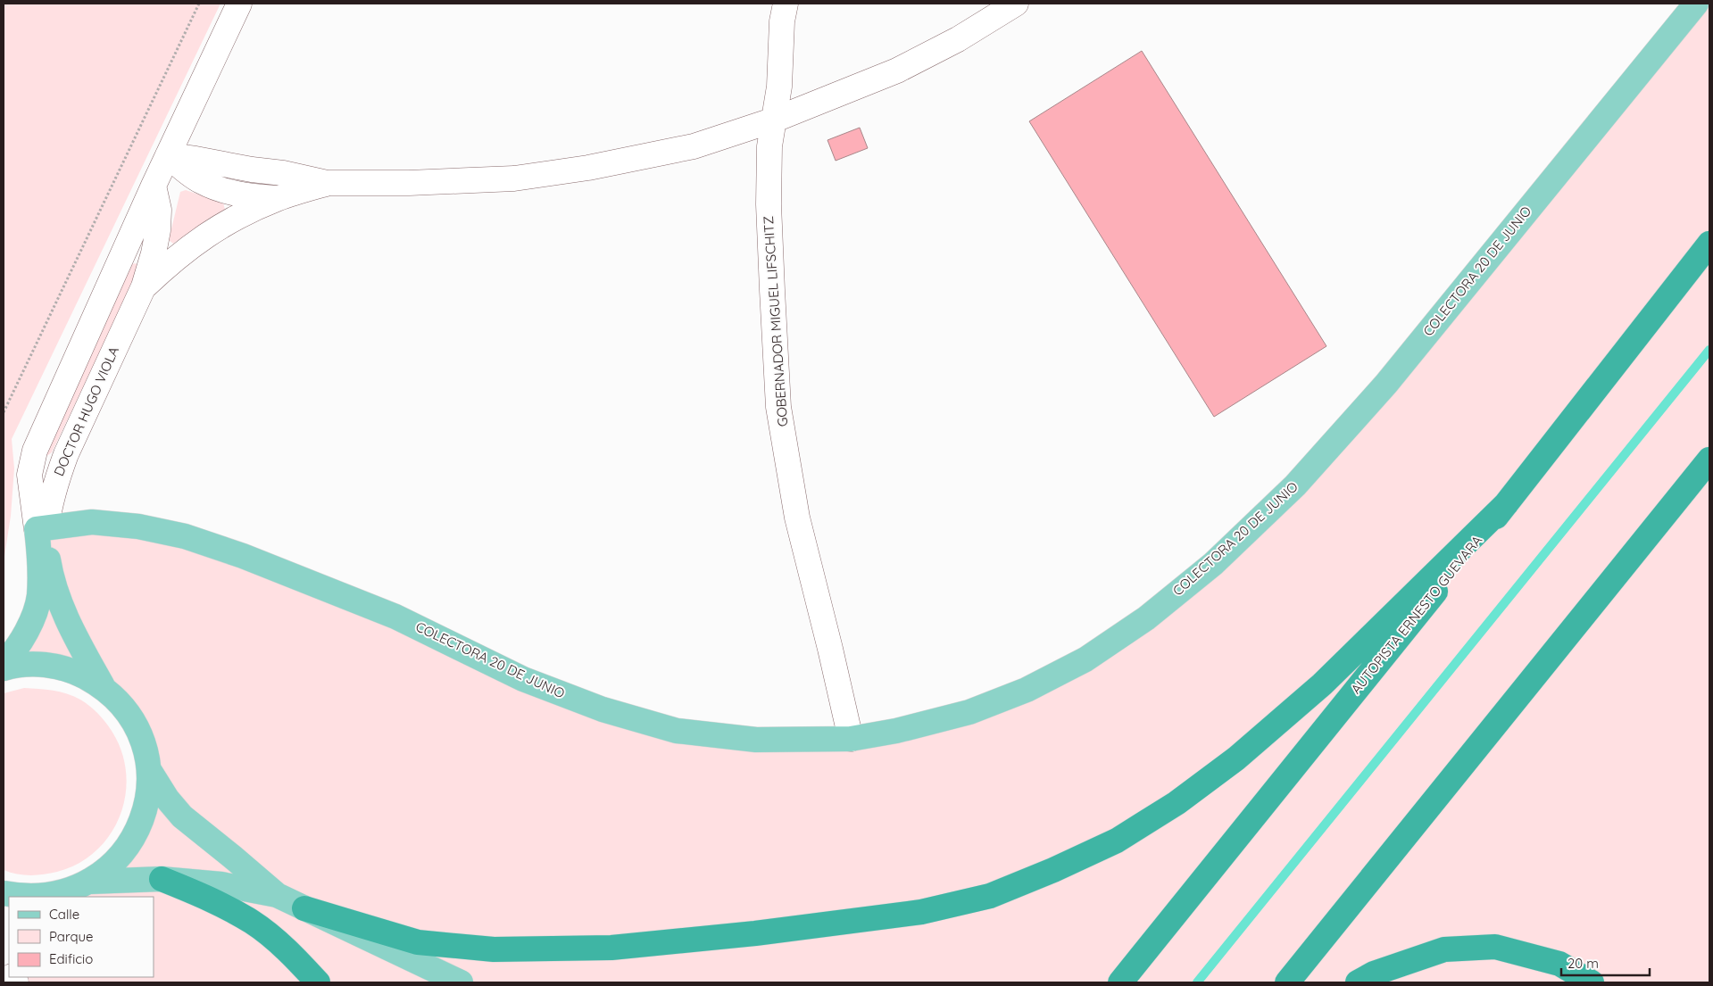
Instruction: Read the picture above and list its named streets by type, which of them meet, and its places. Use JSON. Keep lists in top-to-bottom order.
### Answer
{
  "streets": {
    "highway": ["AUTOPISTA ERNESTO GUEVARA"],
    "main road": ["COLECTORA 20 DE JUNIO", "DOCTOR HUGO VIOLA"],
    "street": ["GOBERNADOR MIGUEL LIFSCHITZ"]
  },
  "crossings": [
    ["COLECTORA 20 DE JUNIO", "GOBERNADOR MIGUEL LIFSCHITZ"],
    ["COLECTORA 20 DE JUNIO", "DOCTOR HUGO VIOLA"]
  ],
  "legend": ["Calle", "Parque", "Edificio"],
  "scale_bar": "20 m"
}
